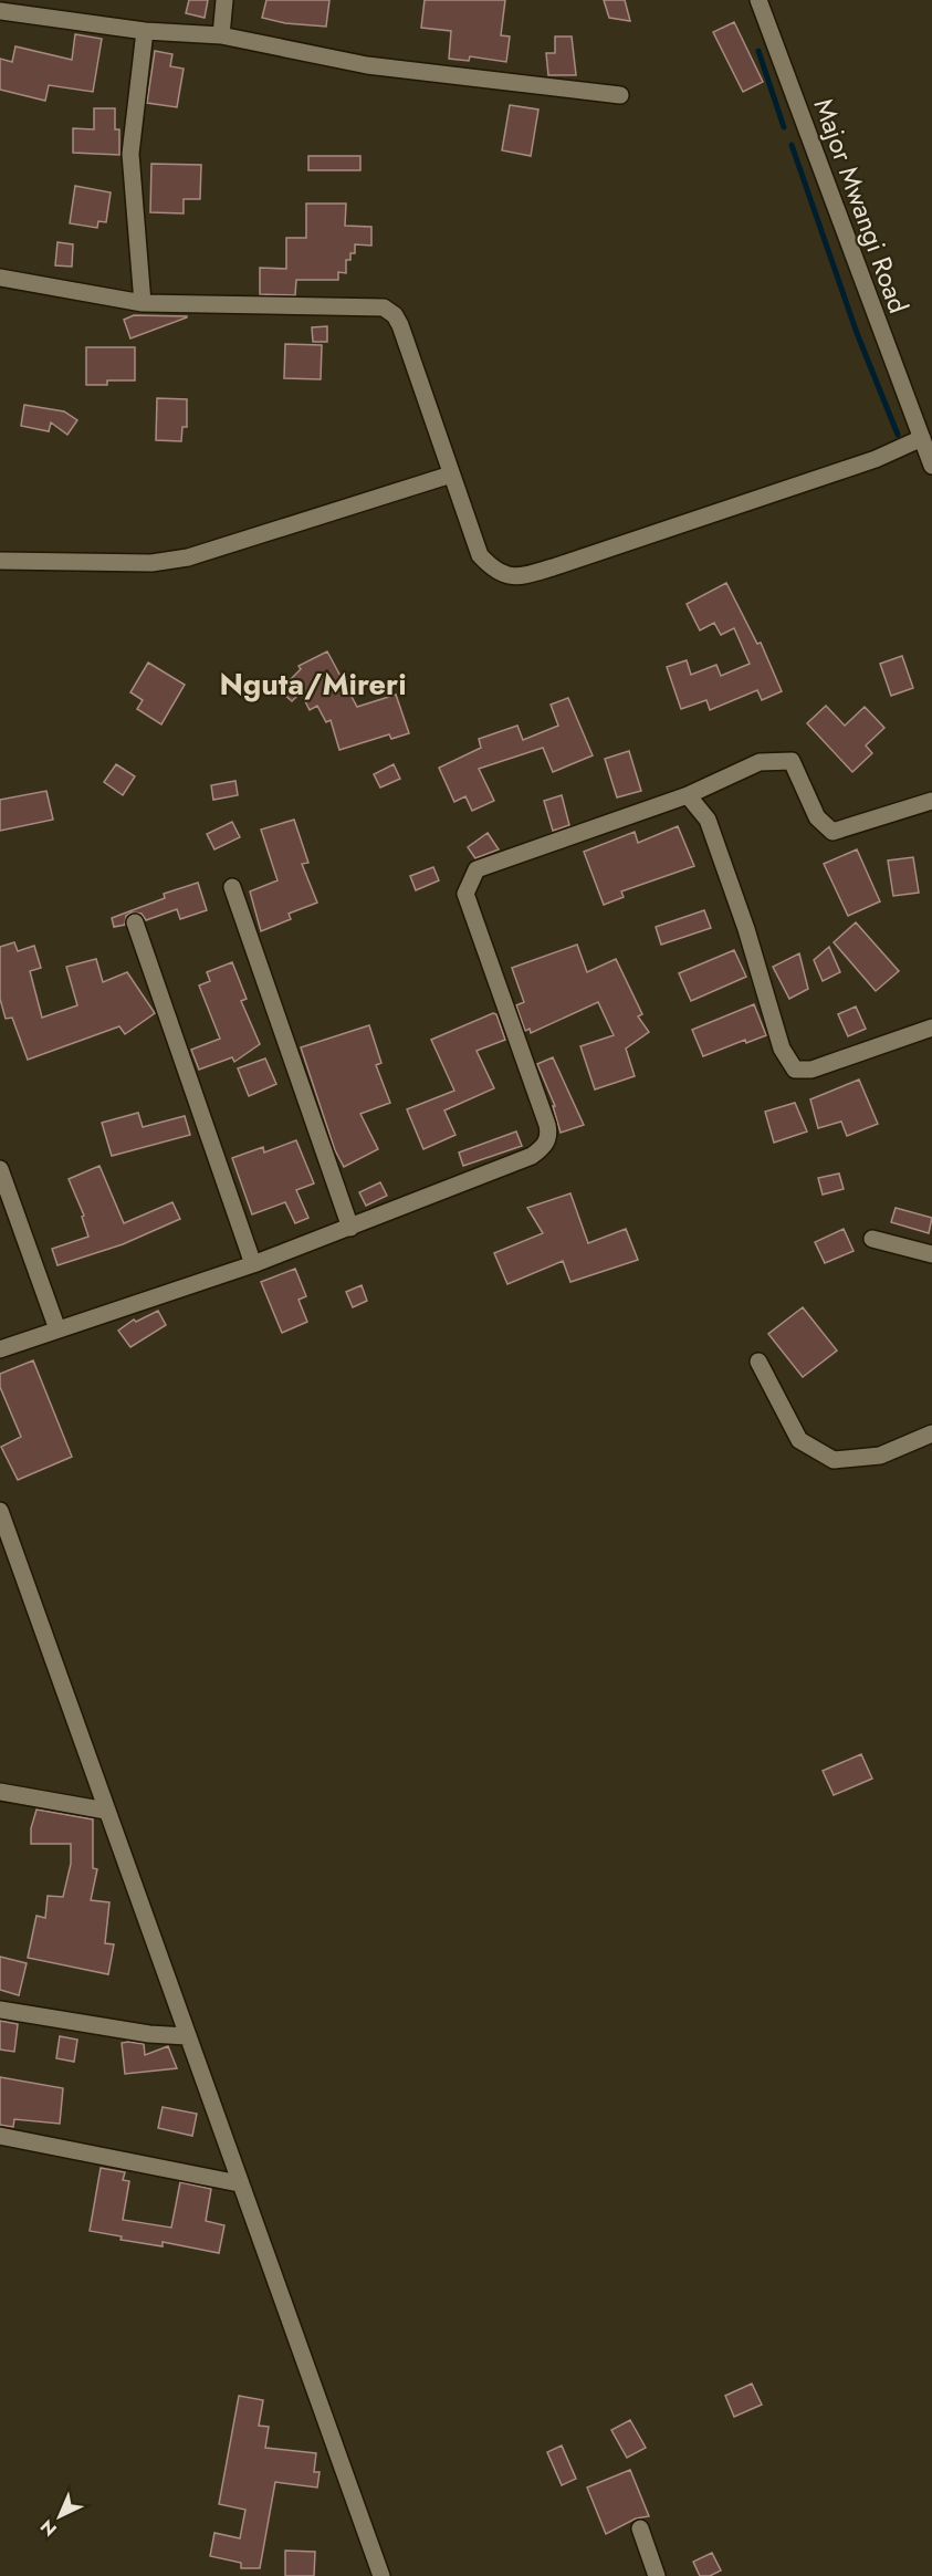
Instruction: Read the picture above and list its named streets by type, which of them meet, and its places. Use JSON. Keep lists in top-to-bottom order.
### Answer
{
  "streets": {
    "street": ["Major Mwangi Road"]
  },
  "districts": ["Nguta/Mireri"],
  "north": "bottom left"
}
